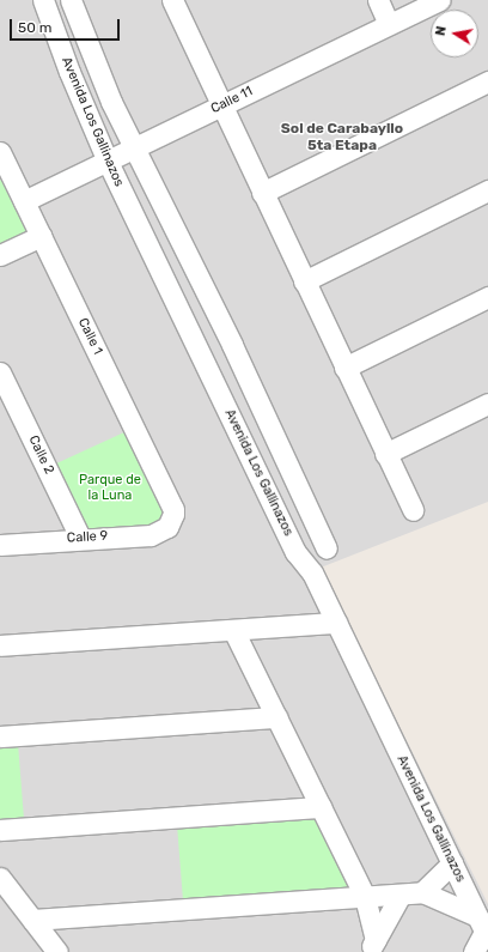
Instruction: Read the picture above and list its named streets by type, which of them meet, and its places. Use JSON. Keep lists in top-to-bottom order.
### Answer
{
  "streets": {
    "street": [
      "Calle 11",
      "Avenida Los Gallinazos",
      "Calle 1",
      "Calle 2",
      "Calle 9"
    ]
  },
  "crossings": [
    ["Calle 11", "Avenida Los Gallinazos"],
    ["Calle 11", "Calle 1"],
    ["Calle 1", "Calle 9"],
    ["Calle 2", "Calle 9"]
  ],
  "districts": ["Sol de Carabayllo 5ta Etapa"],
  "parks": ["Parque de la Luna"],
  "scale_bar": "50 m",
  "north": "left"
}
